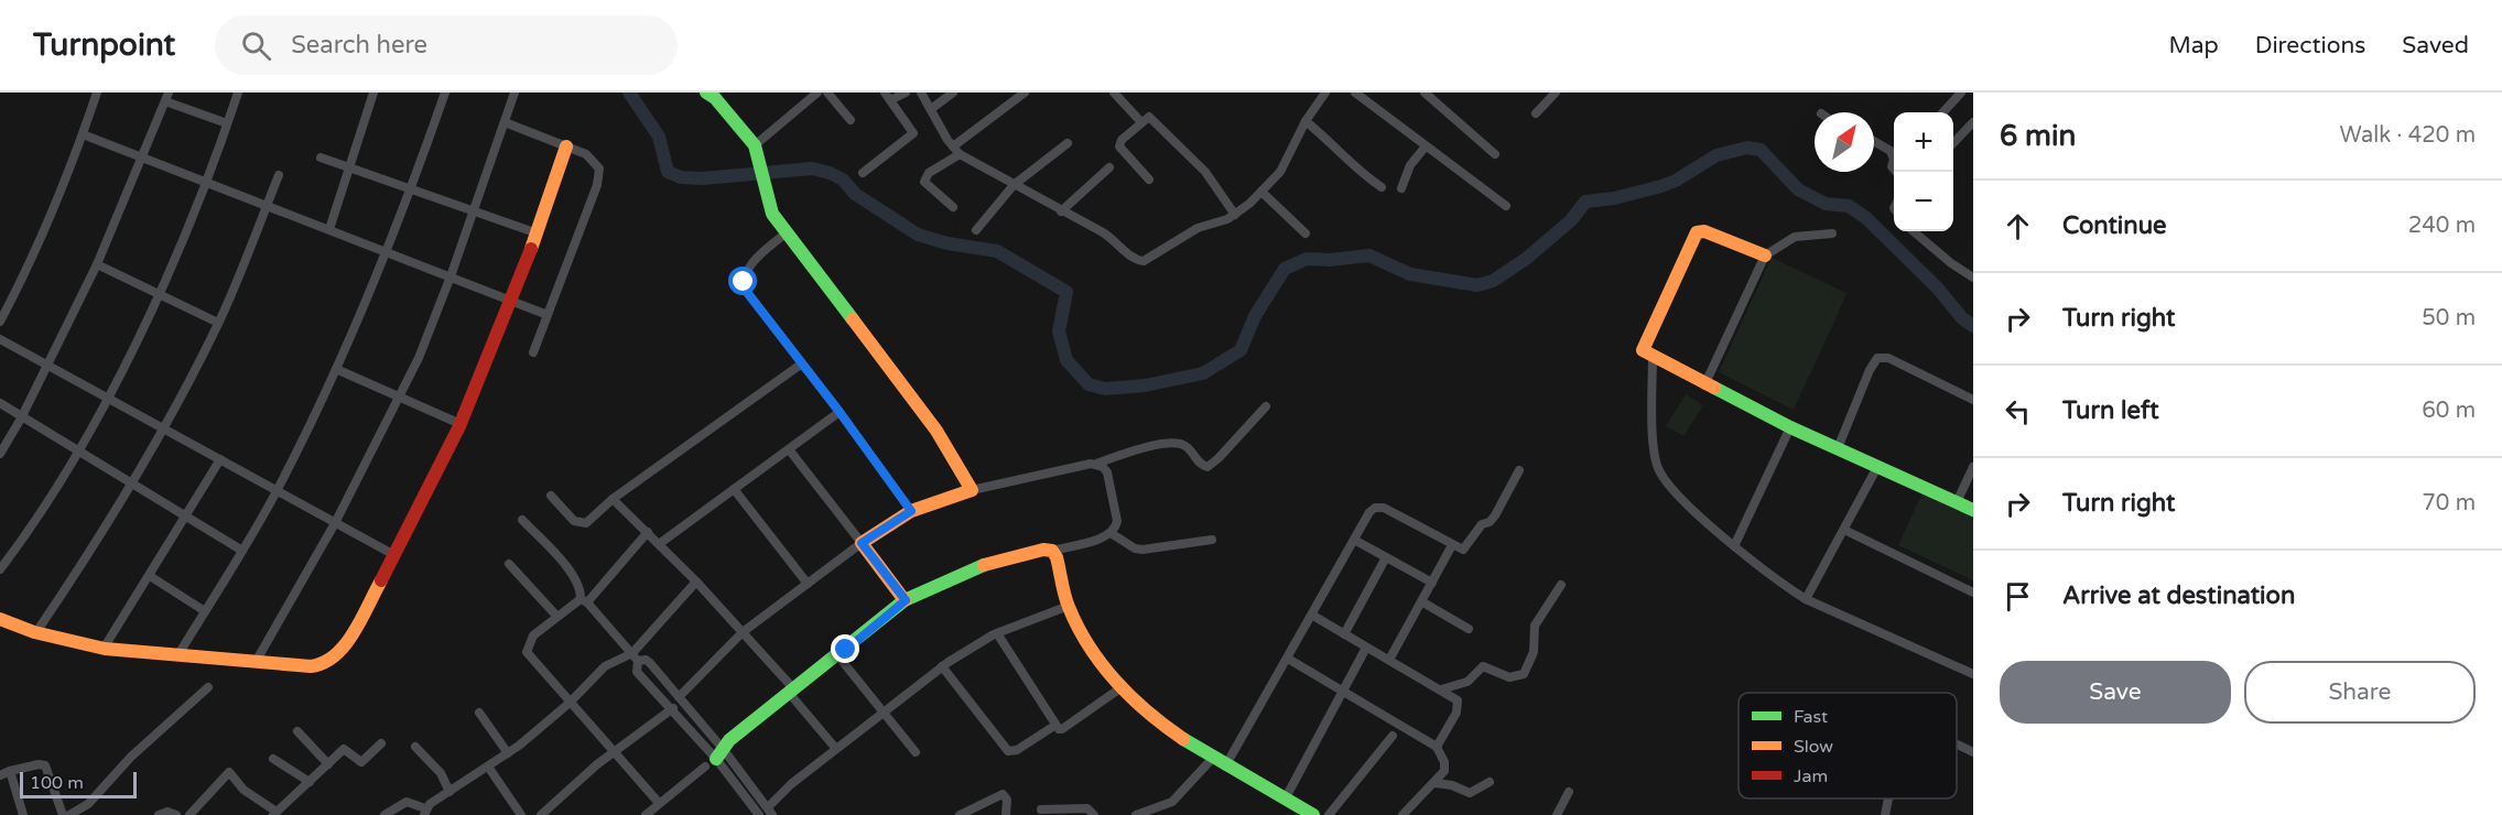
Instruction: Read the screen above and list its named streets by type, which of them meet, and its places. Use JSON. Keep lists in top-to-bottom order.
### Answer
{
  "legend": ["Fast", "Slow", "Jam"],
  "scale_bar": "100 m",
  "north": "top right",
  "page": {
    "header": "Turnpoint",
    "search": "Search here",
    "nav": ["Map", "Directions", "Saved"],
    "heading": ["6 min", "Walk · 420 m"],
    "map_buttons": ["+", "−"],
    "list": [
      ["Continue", "240 m"],
      ["Turn right", "50 m"],
      ["Turn left", "60 m"],
      ["Turn right", "70 m"],
      "Arrive at destination"
    ],
    "buttons": ["Save", "Share"],
    "scale": "100 m"
  }
}
